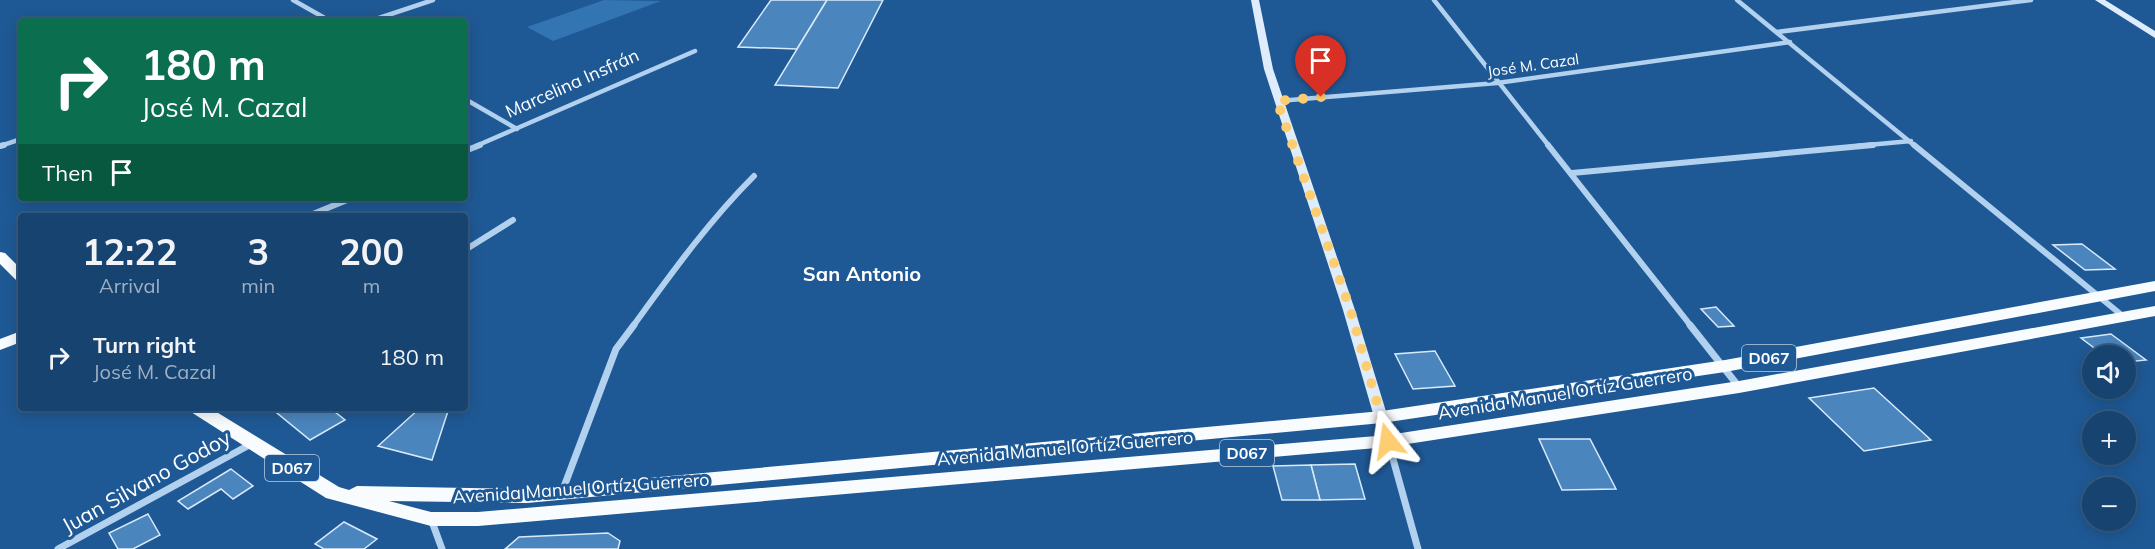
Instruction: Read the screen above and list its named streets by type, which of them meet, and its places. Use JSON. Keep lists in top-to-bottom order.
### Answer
{
  "streets": {
    "main road": ["D067", "Avenida Manuel Ortíz Guerrero"],
    "street": ["José M. Cazal", "Marcelina Insfrán", "Juan Silvano Godoy"]
  },
  "crossings": [
    ["Avenida Manuel Ortíz Guerrero", "Juan Silvano Godoy"]
  ],
  "districts": ["San Antonio"],
  "page": {
    "turn": ["180 m", "José M. Cazal"],
    "then": "Then",
    "eta": [
      "12:22",
      "Arrival",
      "3",
      "min",
      "200",
      "m"
    ],
    "list": [
      {
        "name": "Turn right",
        "note": "José M. Cazal",
        "value": "180 m"
      }
    ],
    "map_buttons": ["+", "−"]
  }
}
